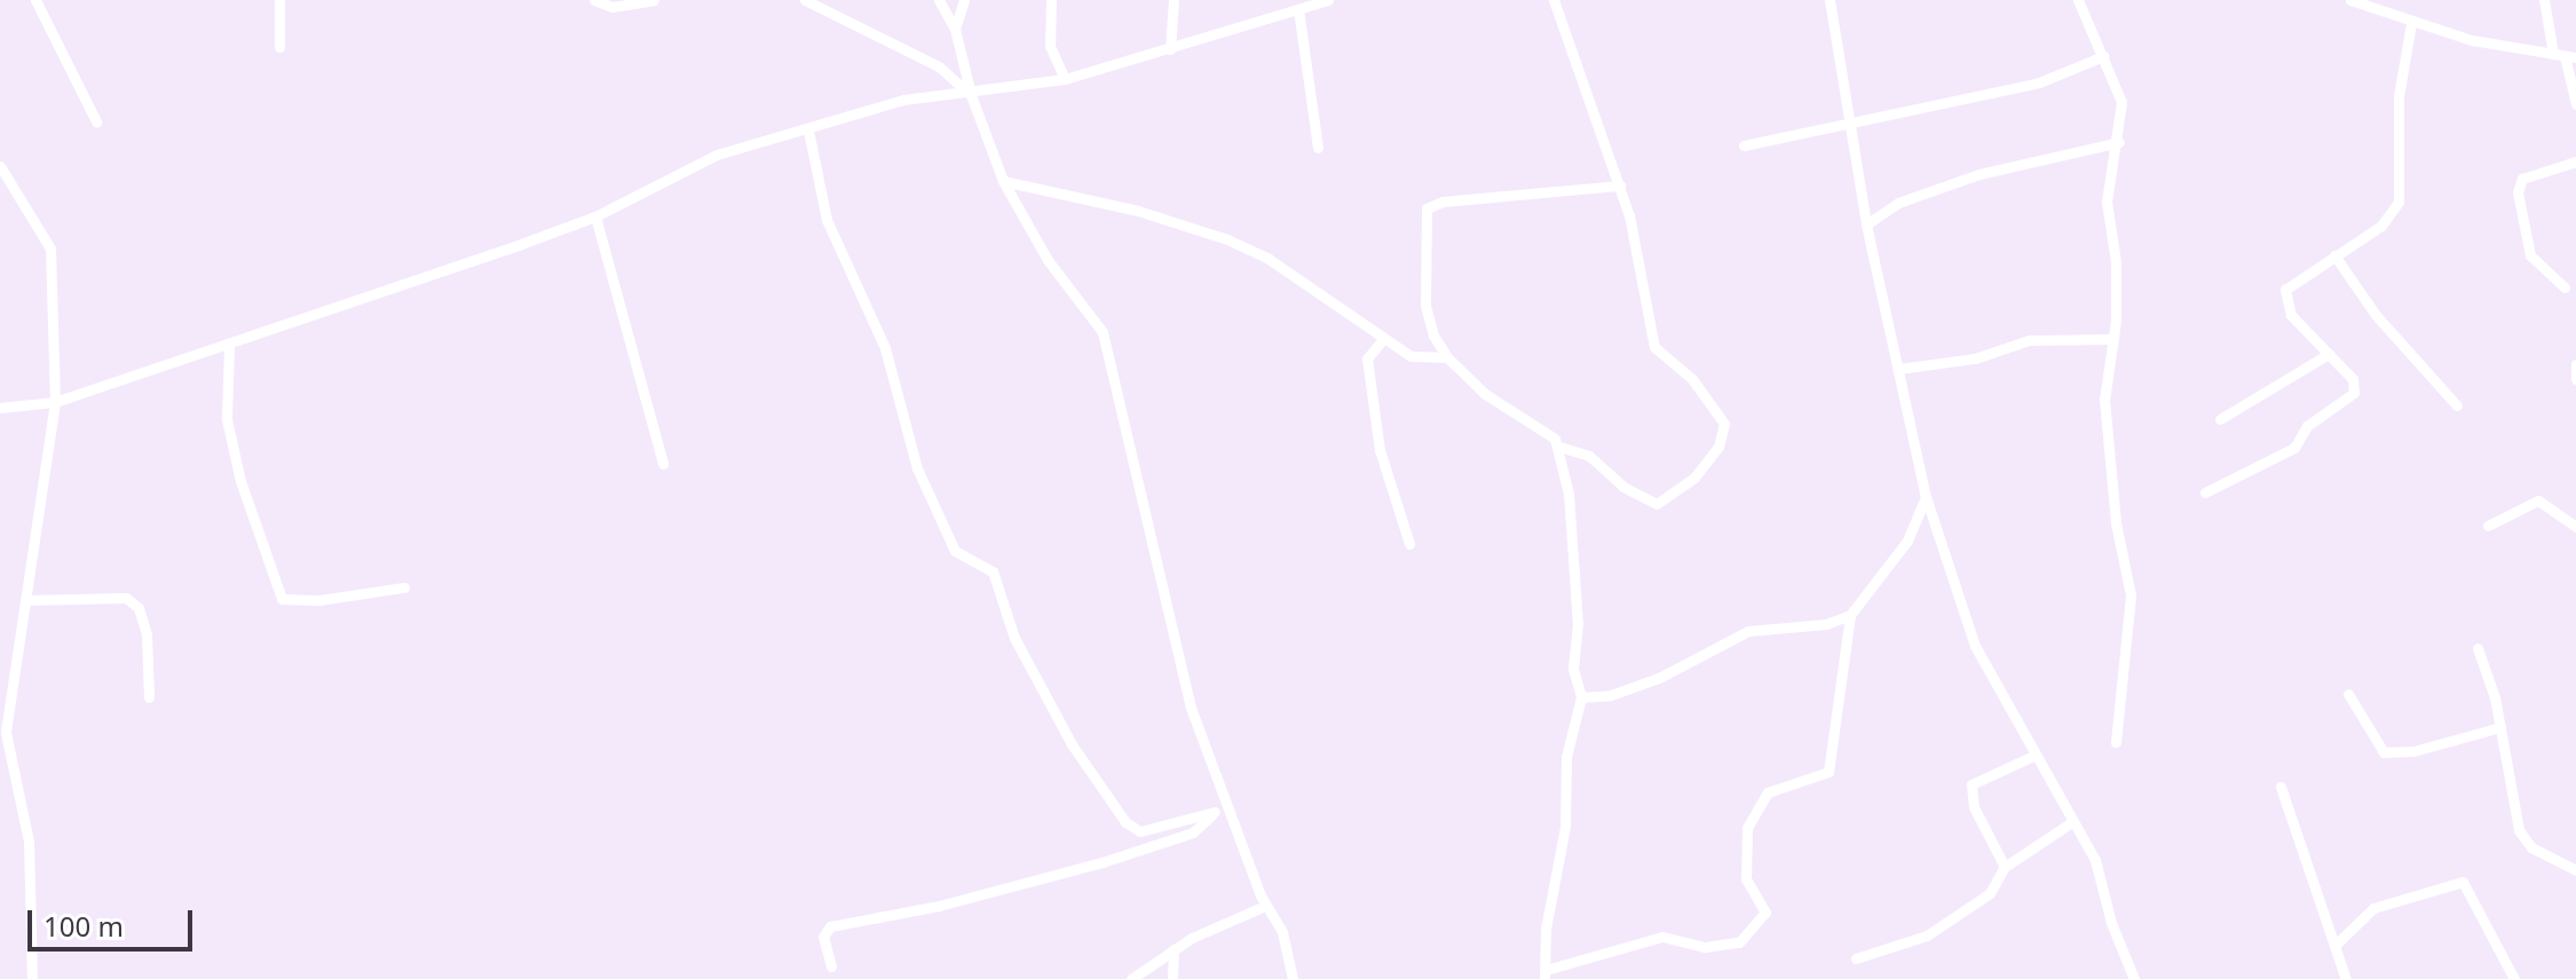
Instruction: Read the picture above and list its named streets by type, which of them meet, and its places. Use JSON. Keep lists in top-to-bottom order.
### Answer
{
  "scale_bar": "100 m"
}
